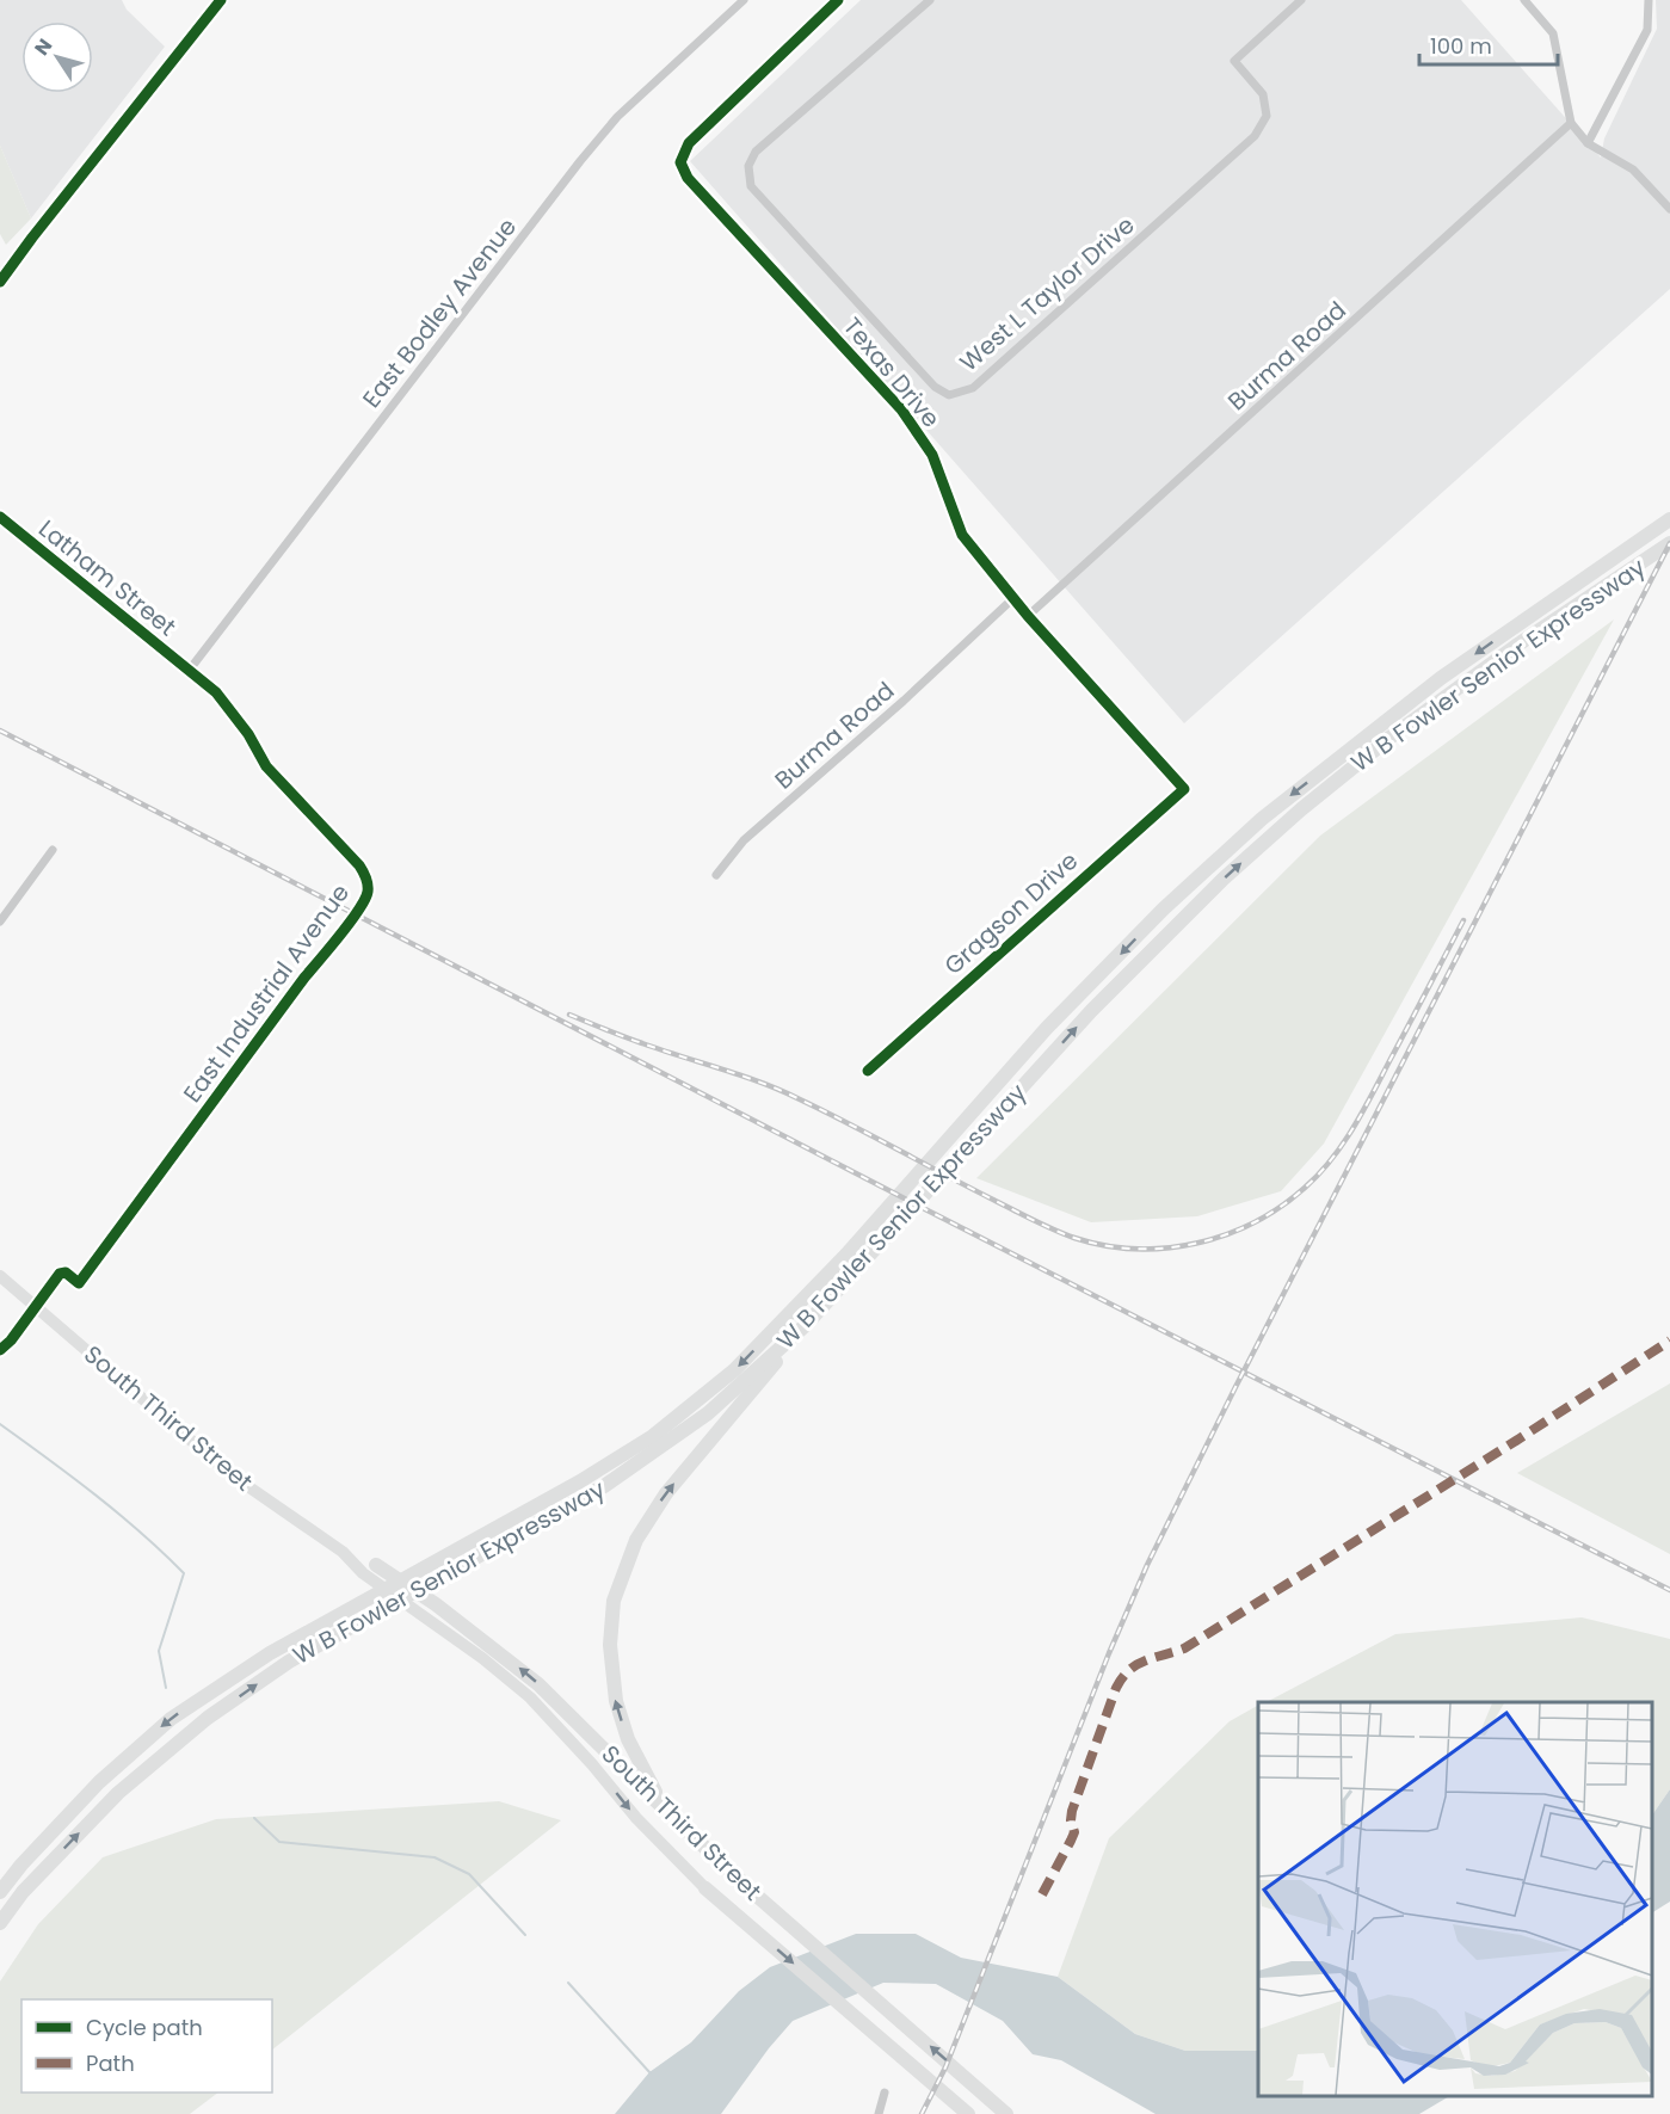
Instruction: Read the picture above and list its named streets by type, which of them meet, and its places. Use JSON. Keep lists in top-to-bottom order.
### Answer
{
  "streets": {
    "highway": ["W B Fowler Senior Expressway", "South Third Street"],
    "street": [
      "West L Taylor Drive",
      "East Bodley Avenue",
      "Burma Road",
      "Texas Drive",
      "Latham Street",
      "Gragson Drive",
      "East Industrial Avenue"
    ]
  },
  "crossings": [
    ["East Bodley Avenue", "Latham Street"],
    ["East Bodley Avenue", "East Industrial Avenue"],
    ["Burma Road", "Texas Drive"],
    ["Texas Drive", "Gragson Drive"],
    ["Latham Street", "East Industrial Avenue"]
  ],
  "legend": ["Cycle path", "Path"],
  "scale_bar": "100 m",
  "north": "top left"
}
